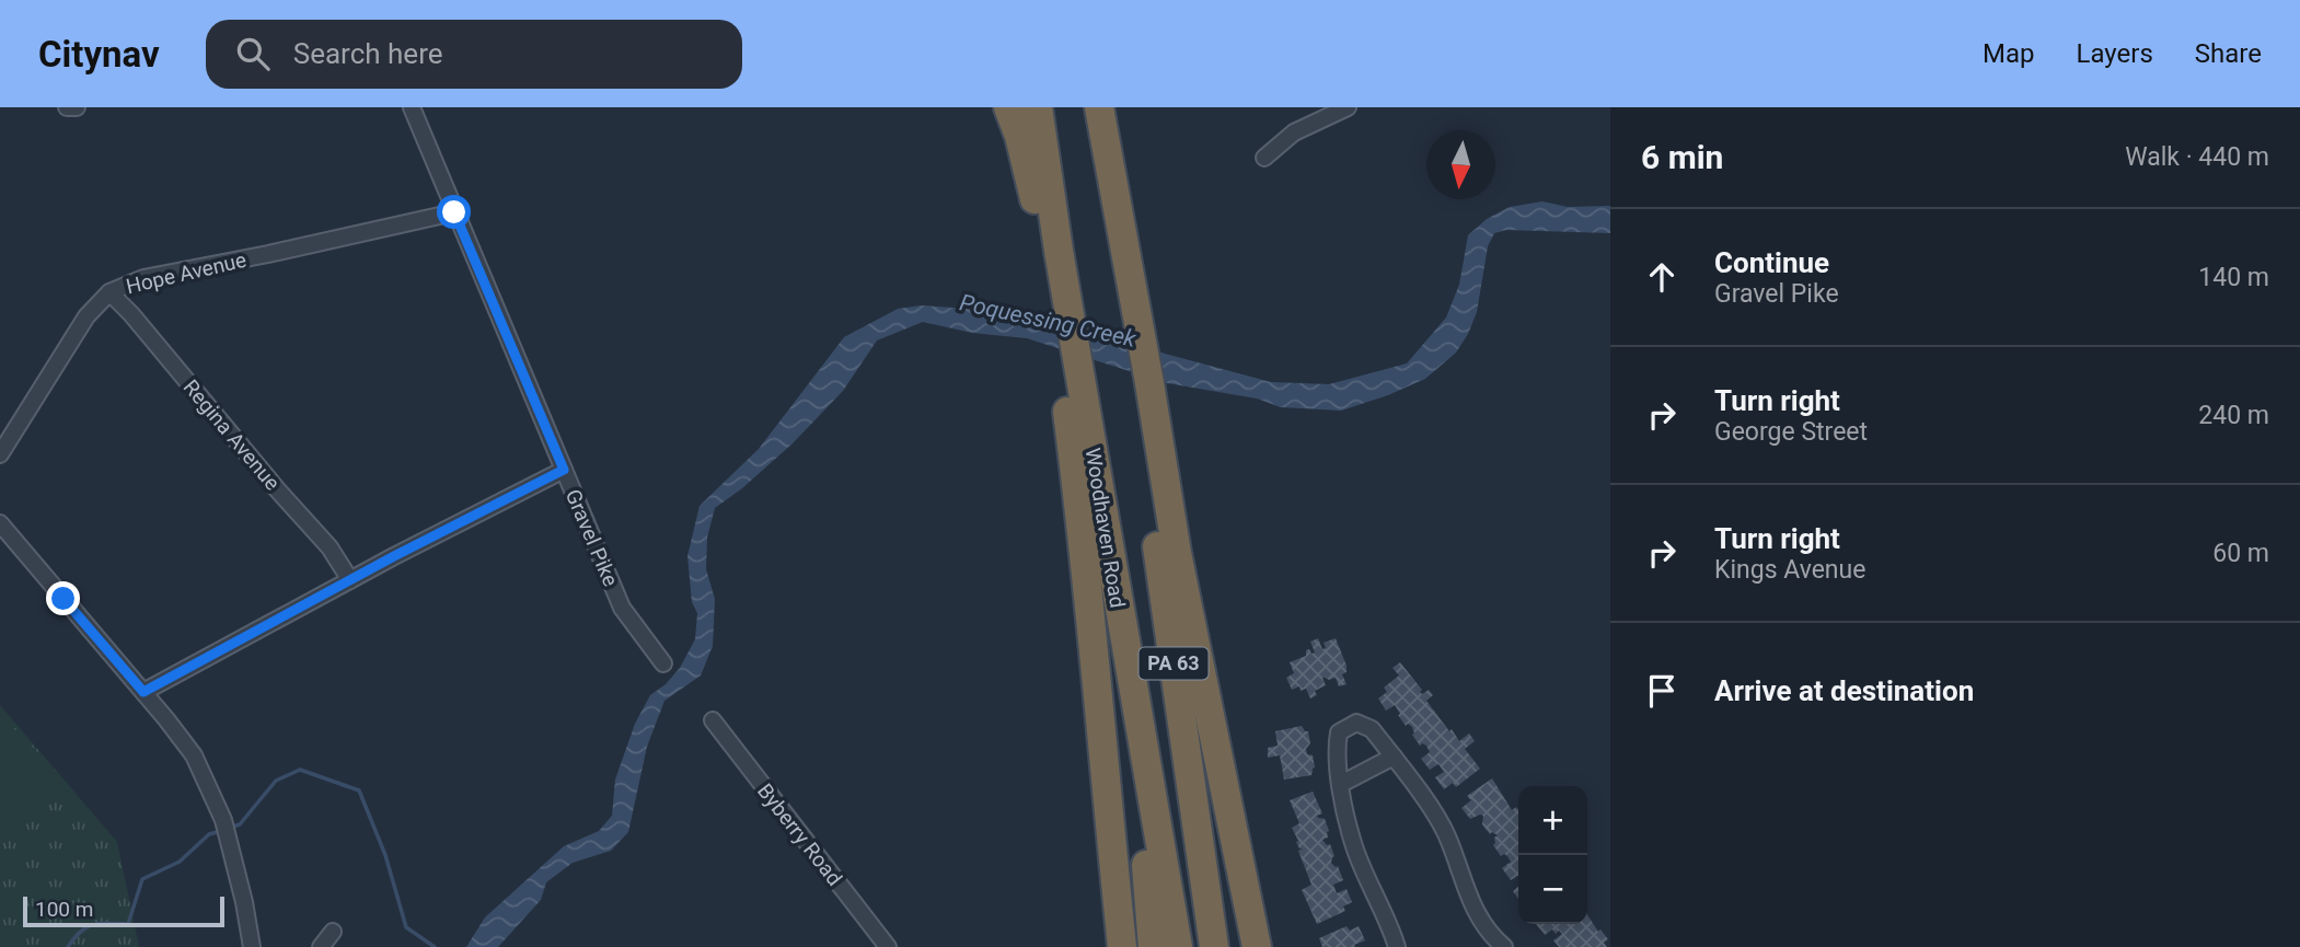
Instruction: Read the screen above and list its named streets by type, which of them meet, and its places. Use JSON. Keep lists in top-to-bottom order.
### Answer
{
  "streets": {
    "highway": ["Woodhaven Road", "PA 63"],
    "street": [
      "Hope Avenue",
      "Regina Avenue",
      "Gravel Pike",
      "Byberry Road"
    ]
  },
  "crossings": [
    ["Hope Avenue", "Regina Avenue"],
    ["Hope Avenue", "Gravel Pike"]
  ],
  "water": ["Poquessing Creek"],
  "scale_bar": "100 m",
  "north": "bottom",
  "page": {
    "header": "Citynav",
    "search": "Search here",
    "nav": ["Map", "Layers", "Share"],
    "heading": ["6 min", "Walk · 440 m"],
    "list": [
      ["Continue", "Gravel Pike", "140 m"],
      ["Turn right", "George Street", "240 m"],
      ["Turn right", "Kings Avenue", "60 m"],
      "Arrive at destination"
    ],
    "map_buttons": ["+", "−"],
    "scale": "100 m"
  }
}
